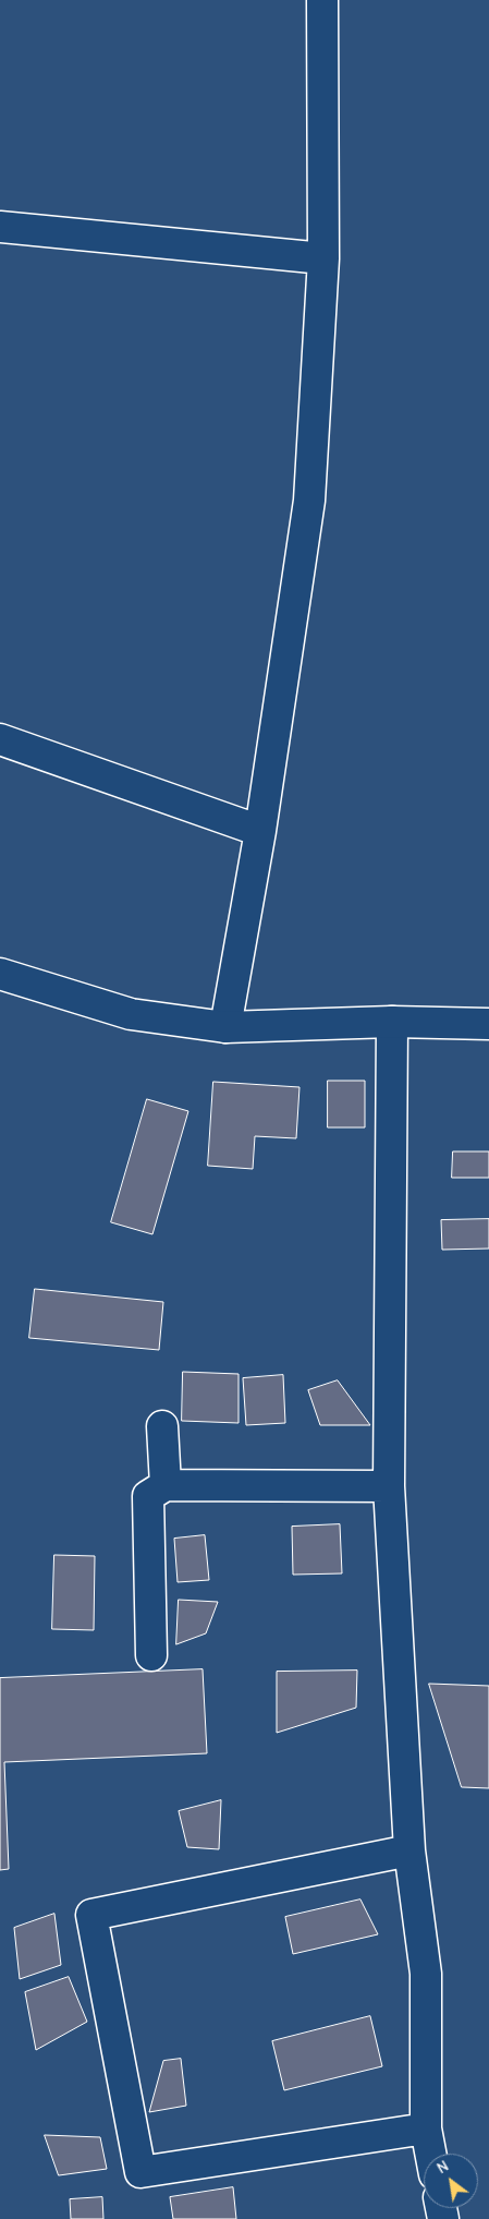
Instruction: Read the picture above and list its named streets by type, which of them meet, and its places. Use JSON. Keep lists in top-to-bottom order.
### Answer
{
  "north": "top left"
}
